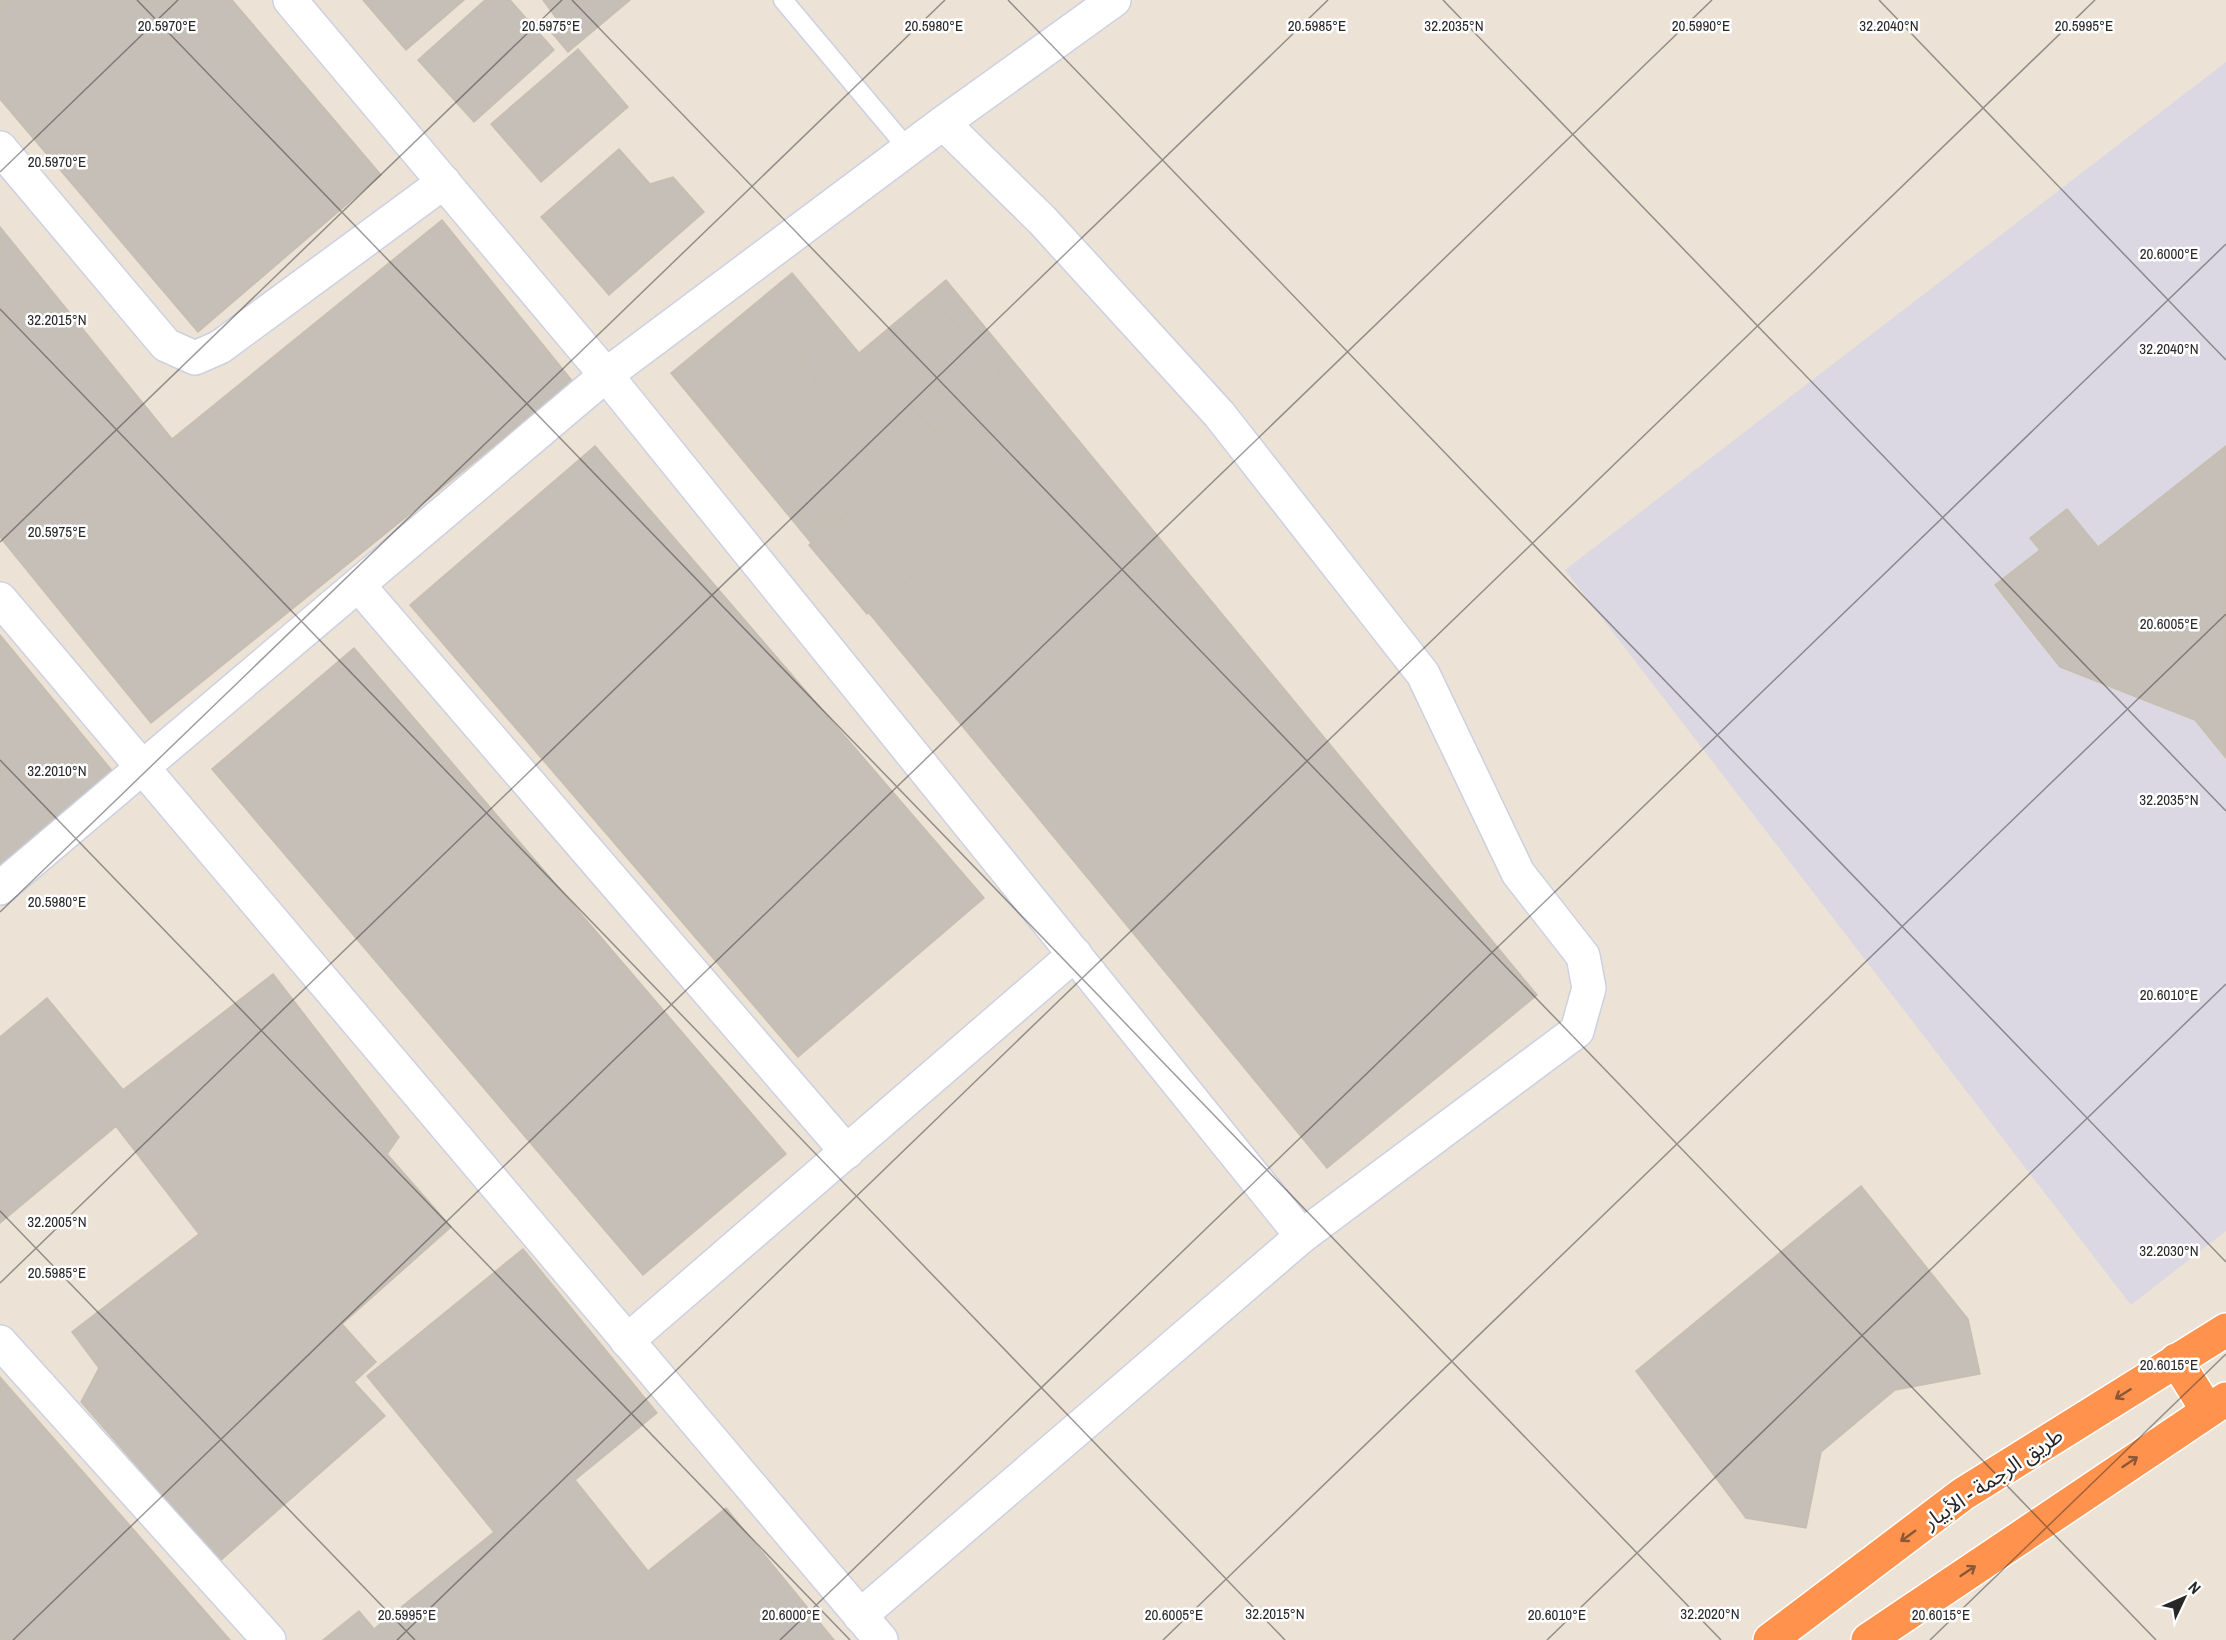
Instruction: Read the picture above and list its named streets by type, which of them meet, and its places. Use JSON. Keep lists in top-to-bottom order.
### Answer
{
  "streets": {
    "highway": ["طريق الرجمة - الأبيار"]
  },
  "north": "top right",
  "coordinates": [
    "20.5970°E",
    "20.5975°E",
    "20.5980°E",
    "20.5985°E",
    "20.5990°E",
    "20.5995°E",
    "32.2035°N",
    "32.2040°N",
    "20.6000°E",
    "32.2015°N",
    "20.6005°E",
    "32.2010°N",
    "20.6010°E",
    "32.2005°N",
    "32.2030°N",
    "20.6015°E",
    "32.2020°N"
  ]
}
